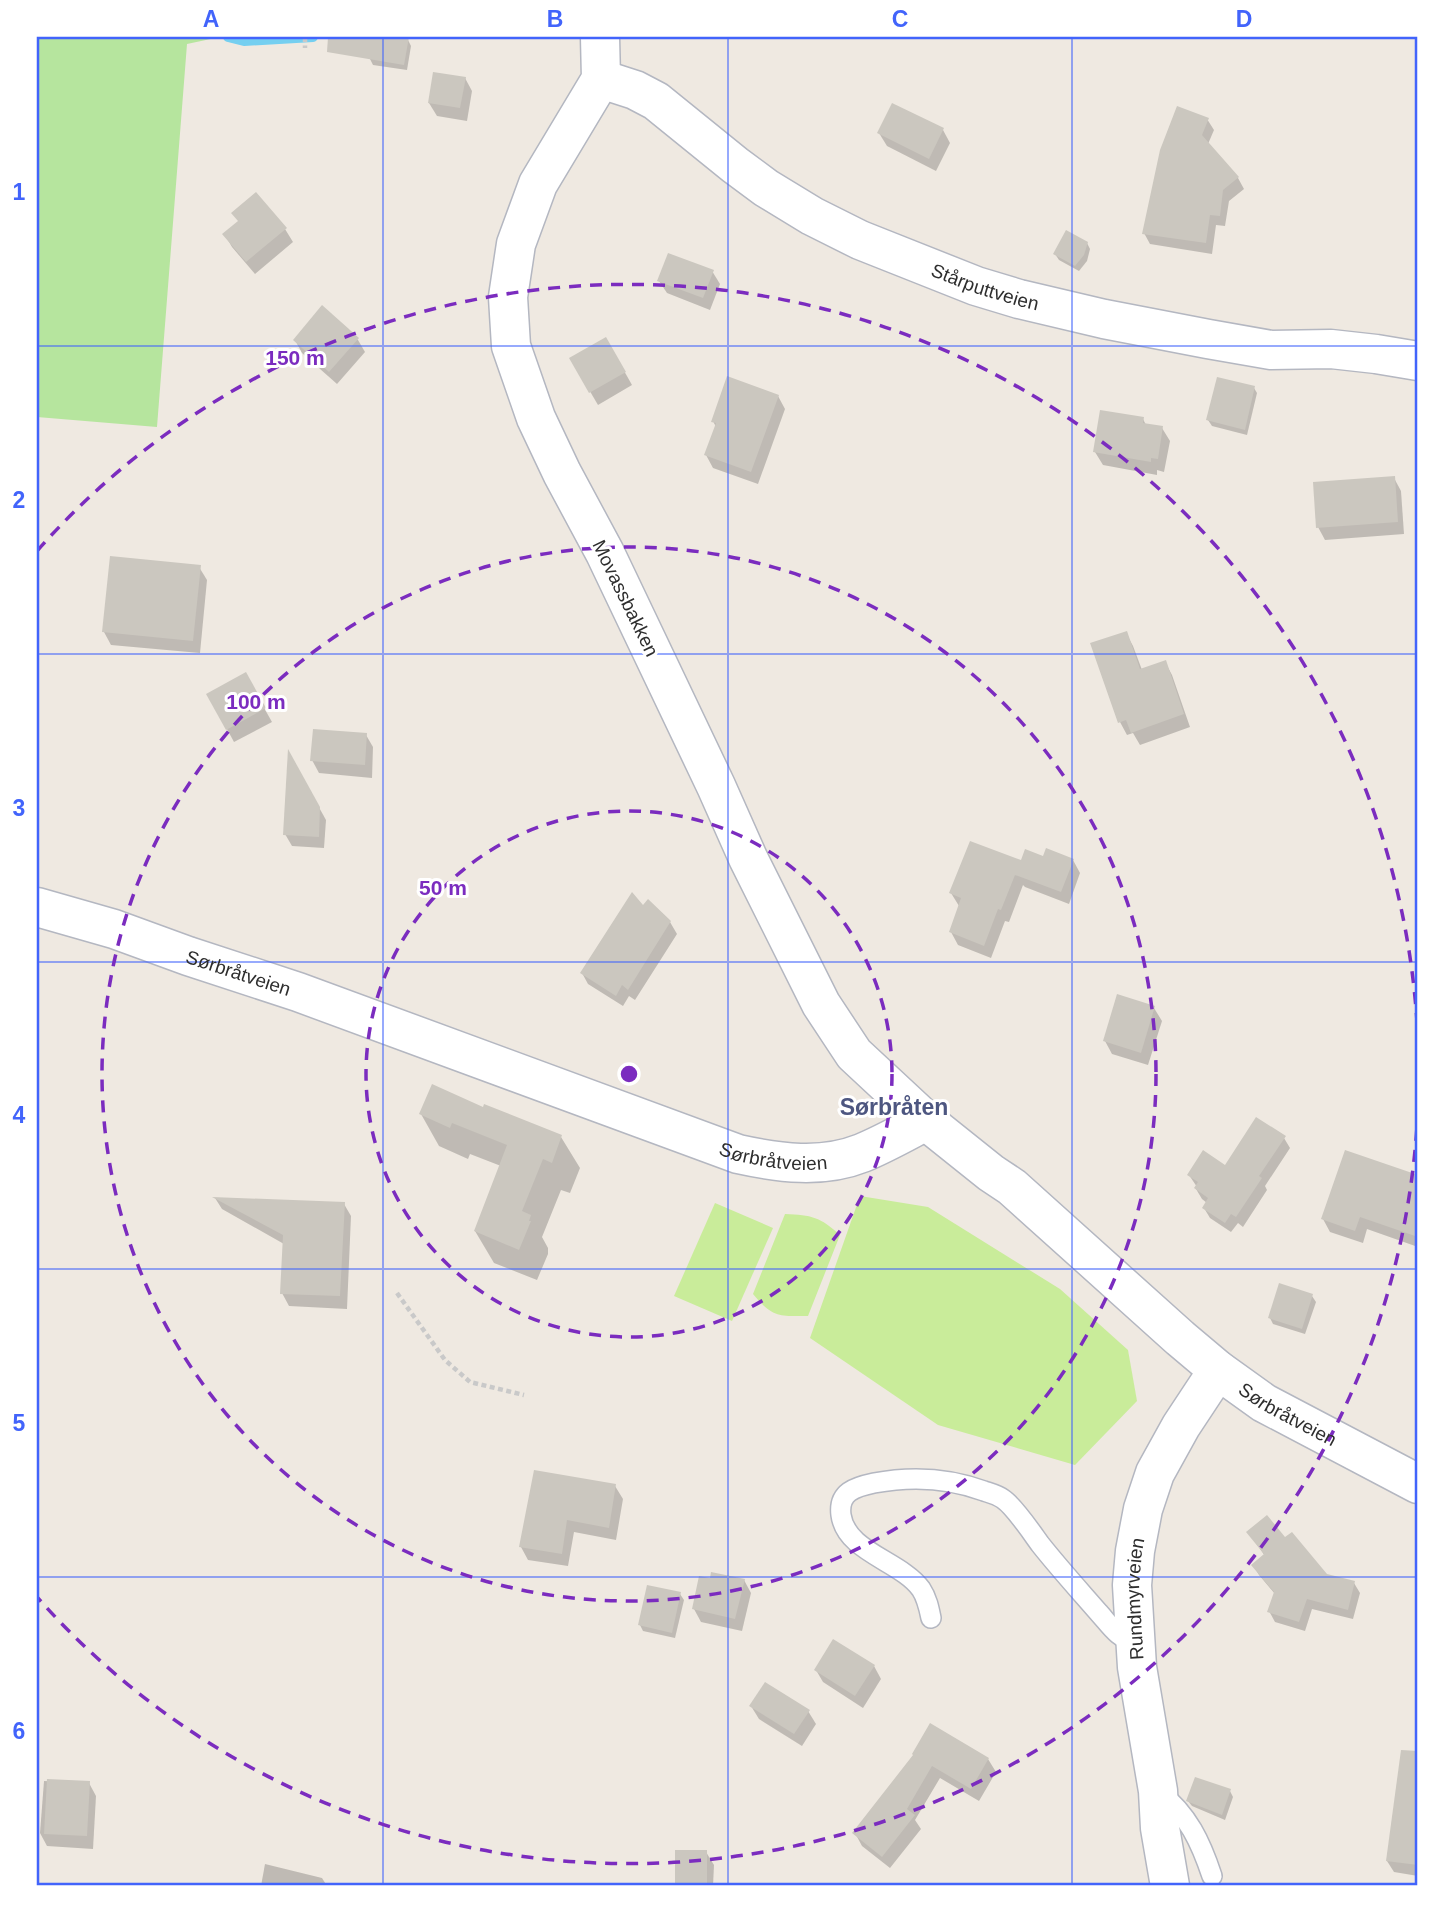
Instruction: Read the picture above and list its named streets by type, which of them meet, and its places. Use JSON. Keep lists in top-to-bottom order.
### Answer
{
  "streets": {
    "street": [
      "Stårputtveien",
      "Movassbakken",
      "Sørbråtveien",
      "Rundmyrveien"
    ]
  },
  "crossings": [
    ["Stårputtveien", "Movassbakken"],
    ["Movassbakken", "Sørbråtveien"],
    ["Sørbråtveien", "Rundmyrveien"]
  ],
  "districts": ["Sørbråten"],
  "grid": {
    "columns": [
      "A",
      "B",
      "C",
      "D"
    ],
    "rows": [
      "1",
      "2",
      "3",
      "4",
      "5",
      "6"
    ]
  },
  "rings": ["150 m", "100 m", "50 m"]
}
